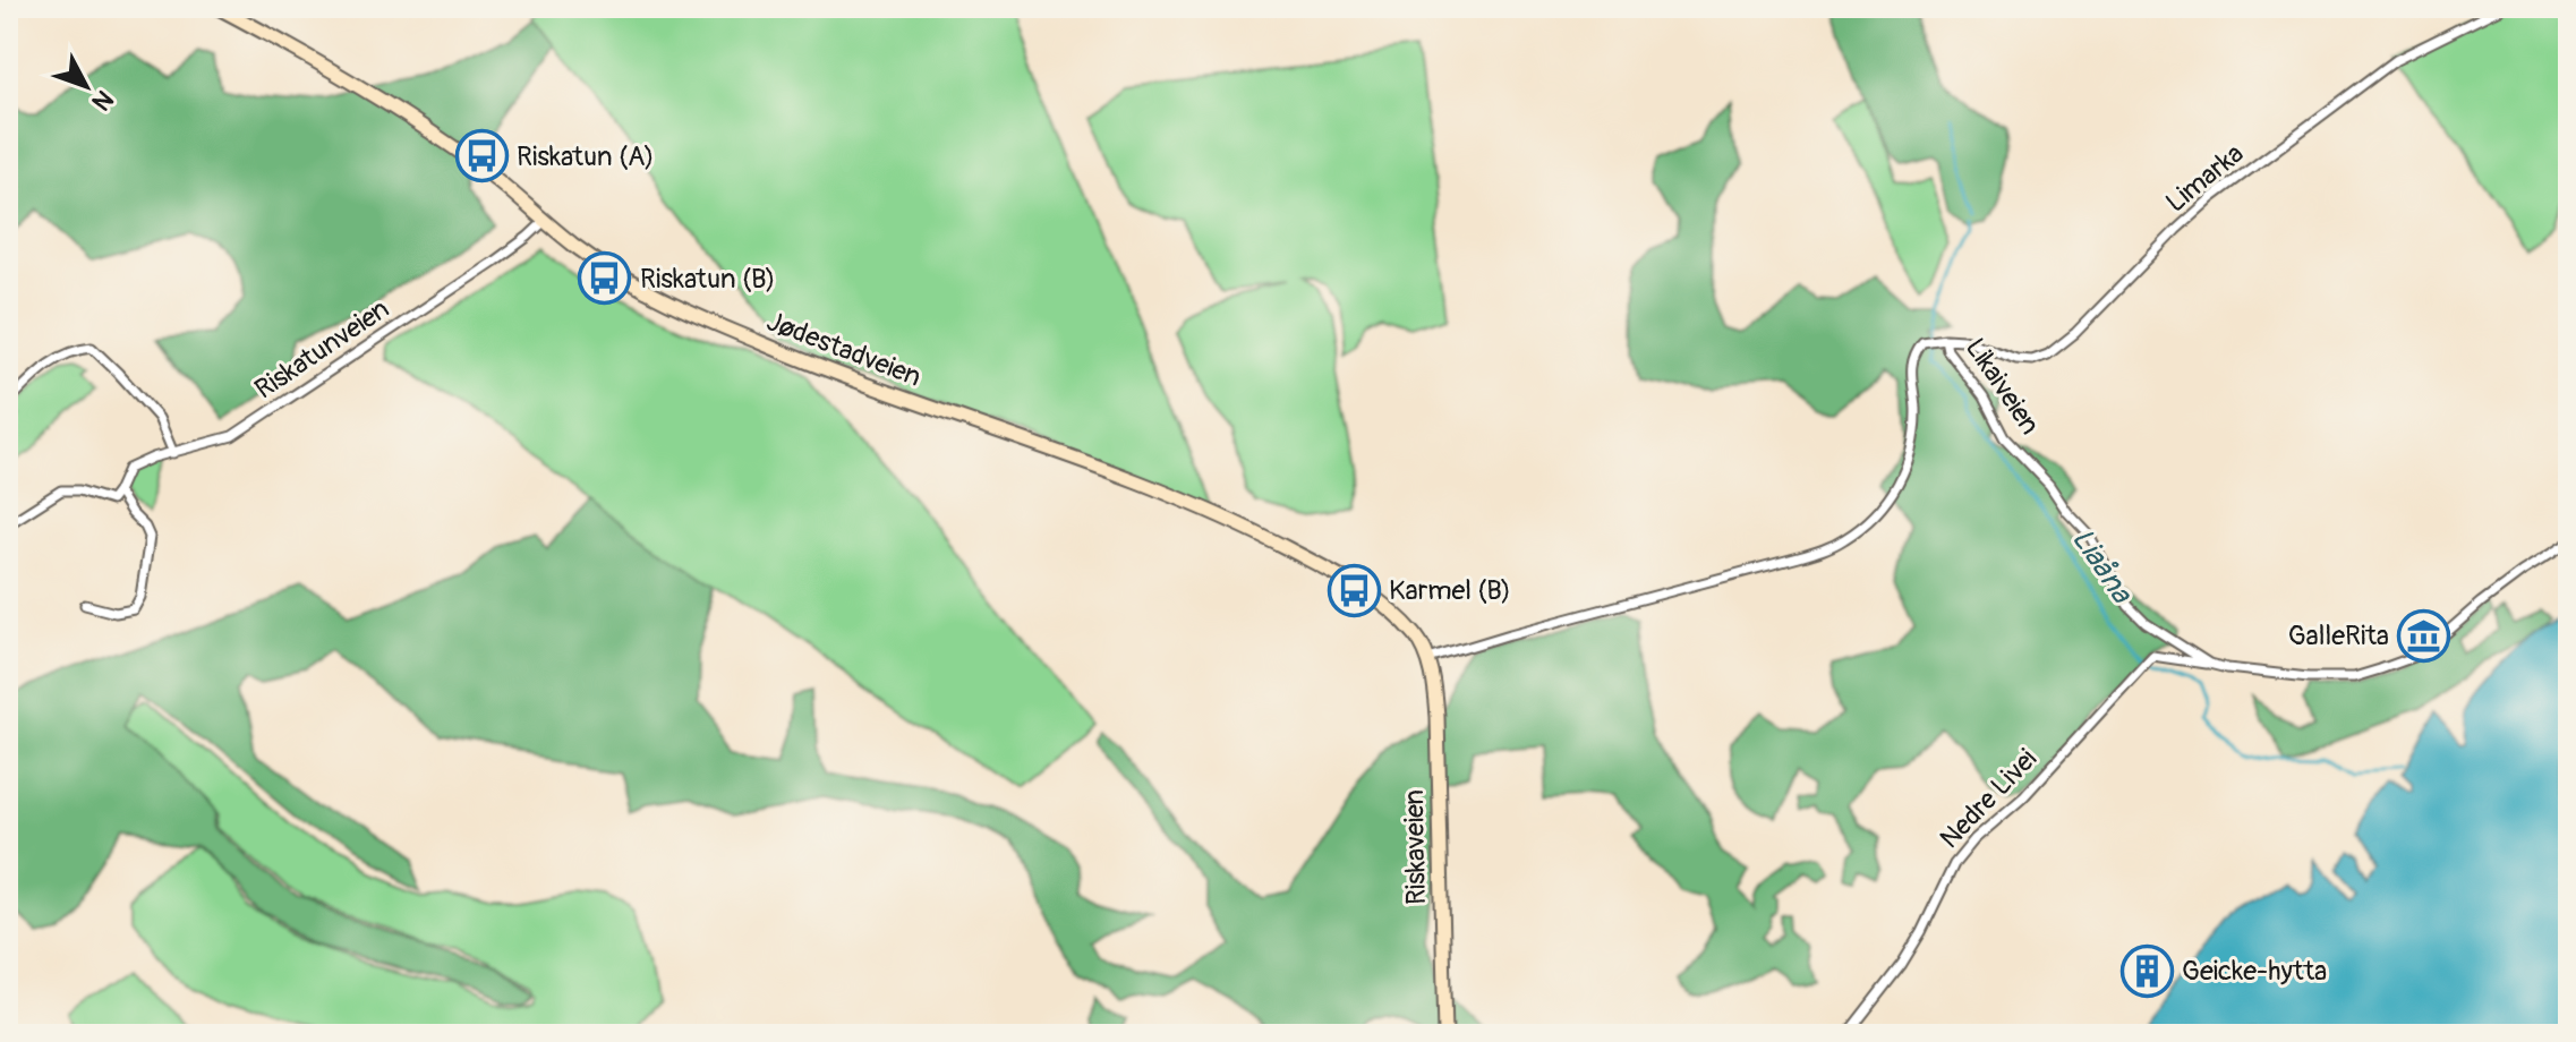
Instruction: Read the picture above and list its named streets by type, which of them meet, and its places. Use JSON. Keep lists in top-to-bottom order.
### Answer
{
  "streets": {
    "main road": ["Jødestadveien", "Riskaveien"],
    "street": [
      "Limarka",
      "Riskatunveien",
      "Likaiveien",
      "Nedre Livei"
    ]
  },
  "crossings": [
    ["Limarka", "Likaiveien"],
    ["Riskatunveien", "Jødestadveien"],
    ["Jødestadveien", "Likaiveien"],
    ["Jødestadveien", "Riskaveien"],
    ["Likaiveien", "Nedre Livei"],
    ["Likaiveien", "Riskaveien"]
  ],
  "water": ["Liaåna"],
  "places": {
    "bus stop": ["Riskatun (A)", "Riskatun (B)", "Karmel (B)"],
    "museum": ["GalleRita"],
    "building": ["Geicke-hytta"]
  },
  "north": "bottom right"
}
